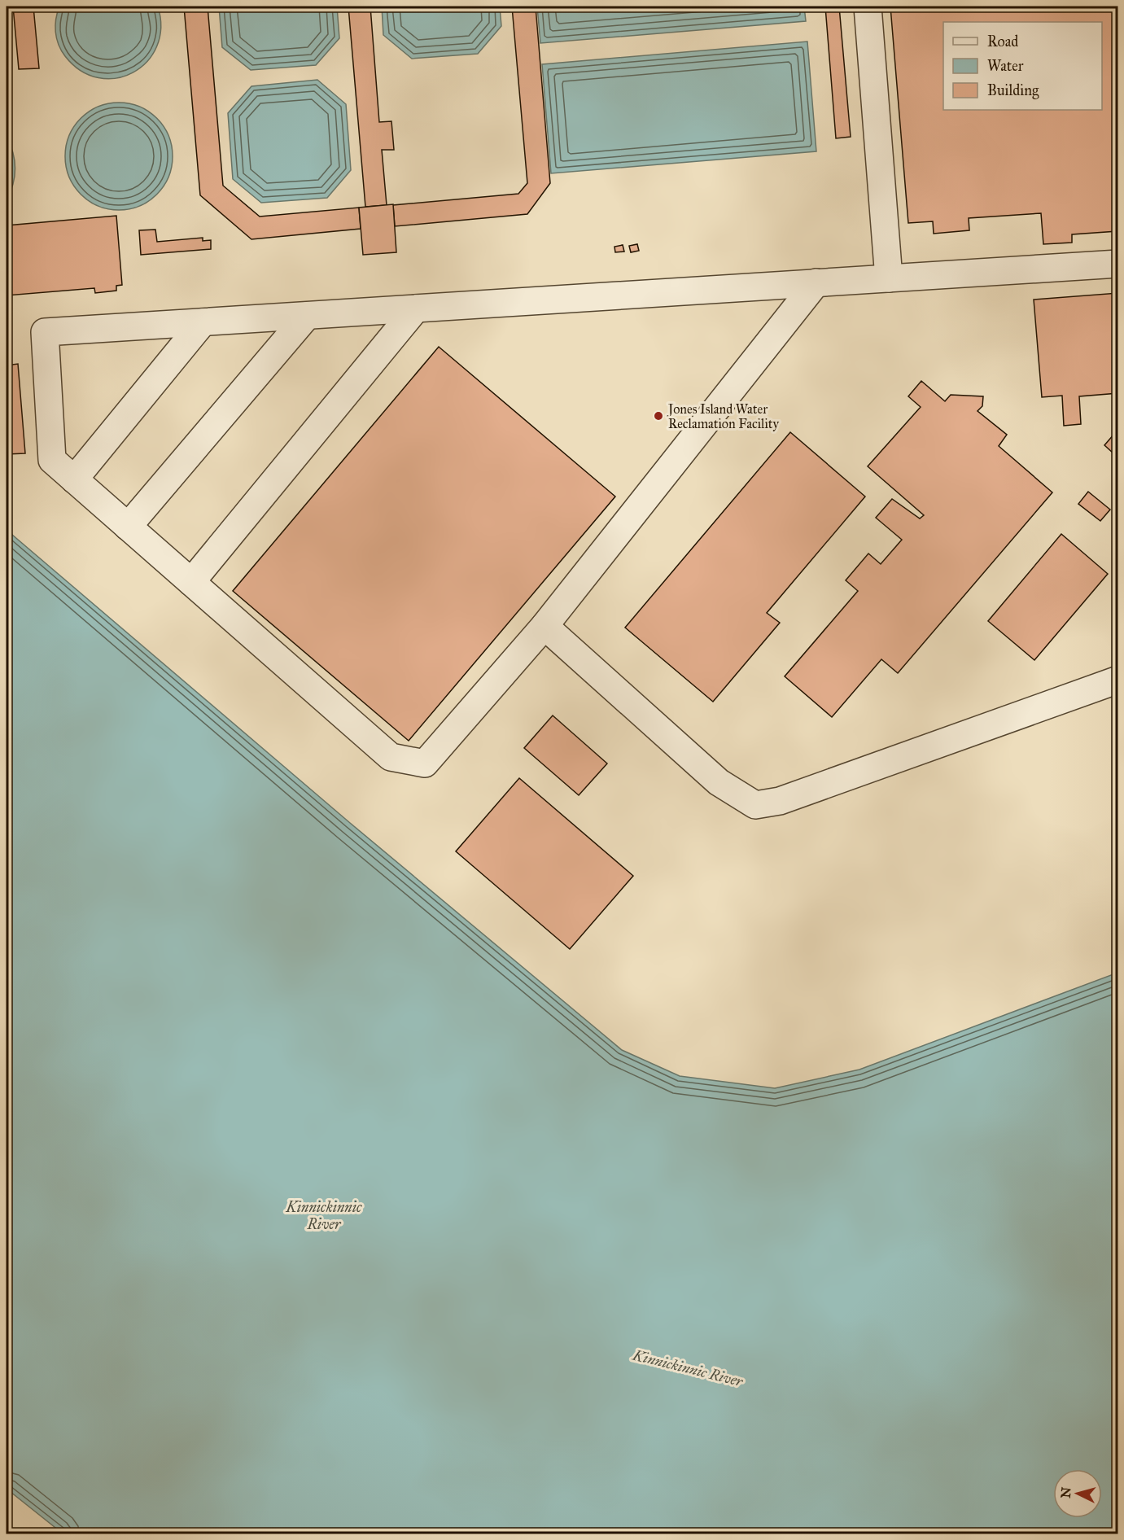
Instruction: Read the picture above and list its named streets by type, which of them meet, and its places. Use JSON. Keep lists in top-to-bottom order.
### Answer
{
  "water": ["Kinnickinnic River"],
  "places": ["Jones Island Water Reclamation Facility"],
  "legend": ["Road", "Water", "Building"],
  "north": "left"
}
